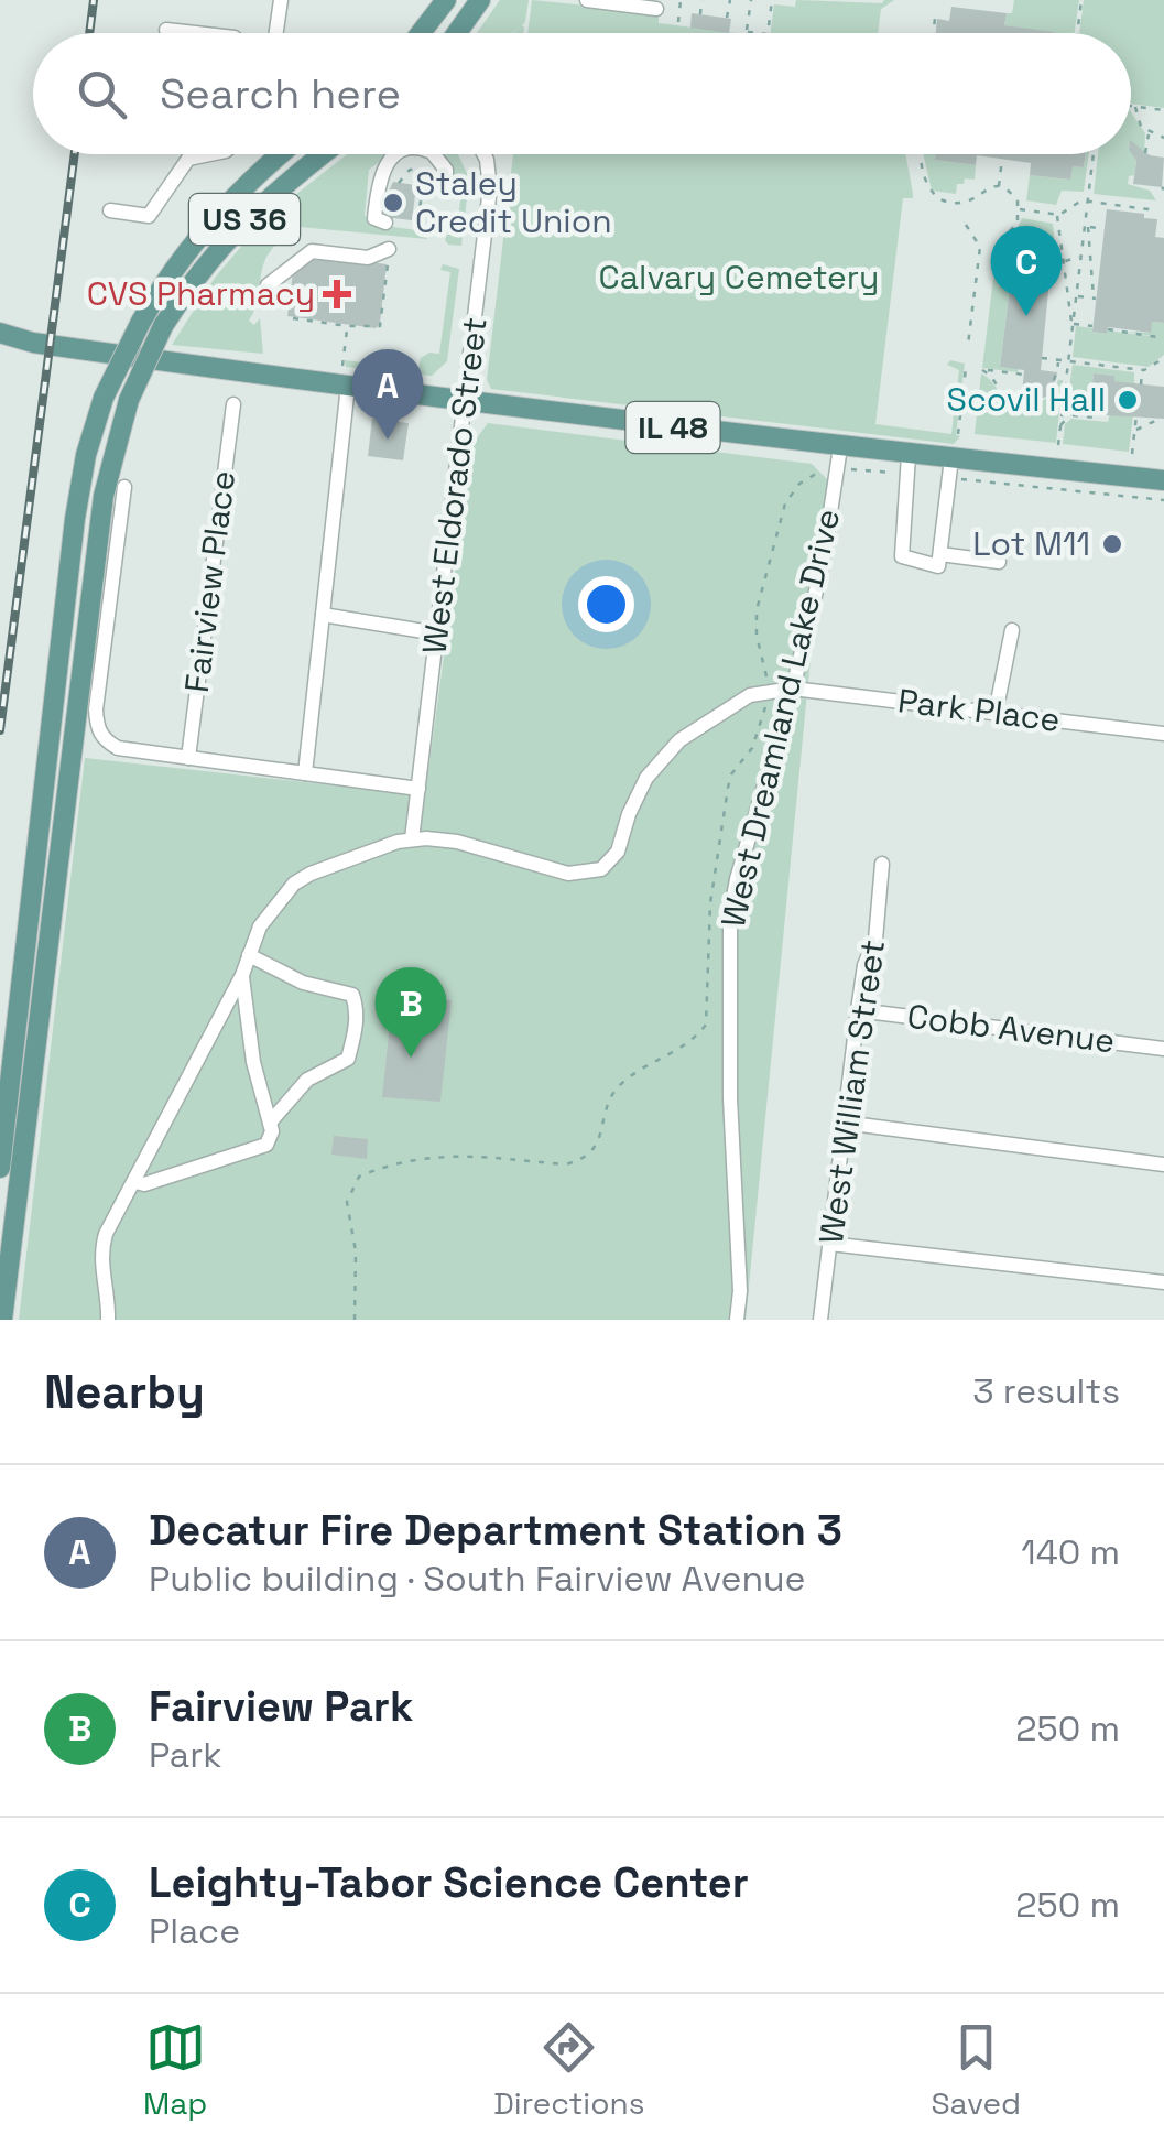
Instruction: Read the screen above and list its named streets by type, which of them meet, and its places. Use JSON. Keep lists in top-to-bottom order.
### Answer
{
  "streets": {
    "main road": ["US 36", "IL 48"],
    "street": [
      "West Eldorado Street",
      "Fairview Place",
      "Park Place",
      "West Dreamland Lake Drive",
      "Cobb Avenue",
      "West William Street"
    ]
  },
  "crossings": [
    ["IL 48", "West Eldorado Street"],
    ["IL 48", "West Dreamland Lake Drive"],
    ["Park Place", "West Dreamland Lake Drive"],
    ["Cobb Avenue", "West William Street"]
  ],
  "parks": ["Calvary Cemetery"],
  "places": {
    "other": ["Staley Credit Union", "Scovil Hall", "Lot M11"],
    "health": ["CVS Pharmacy"]
  },
  "page": {
    "search": "Search here",
    "pins": ["C", "A", "B"],
    "heading": ["Nearby", "3 results"],
    "list": [
      {
        "mark": "A",
        "name": "Decatur Fire Department Station 3",
        "note": "Public building · South Fairview Avenue",
        "value": "140 m"
      },
      {
        "mark": "B",
        "name": "Fairview Park",
        "note": "Park",
        "value": "250 m"
      },
      {
        "mark": "C",
        "name": "Leighty-Tabor Science Center",
        "note": "Place",
        "value": "250 m"
      }
    ],
    "nav": ["Map", "Directions", "Saved"]
  }
}
